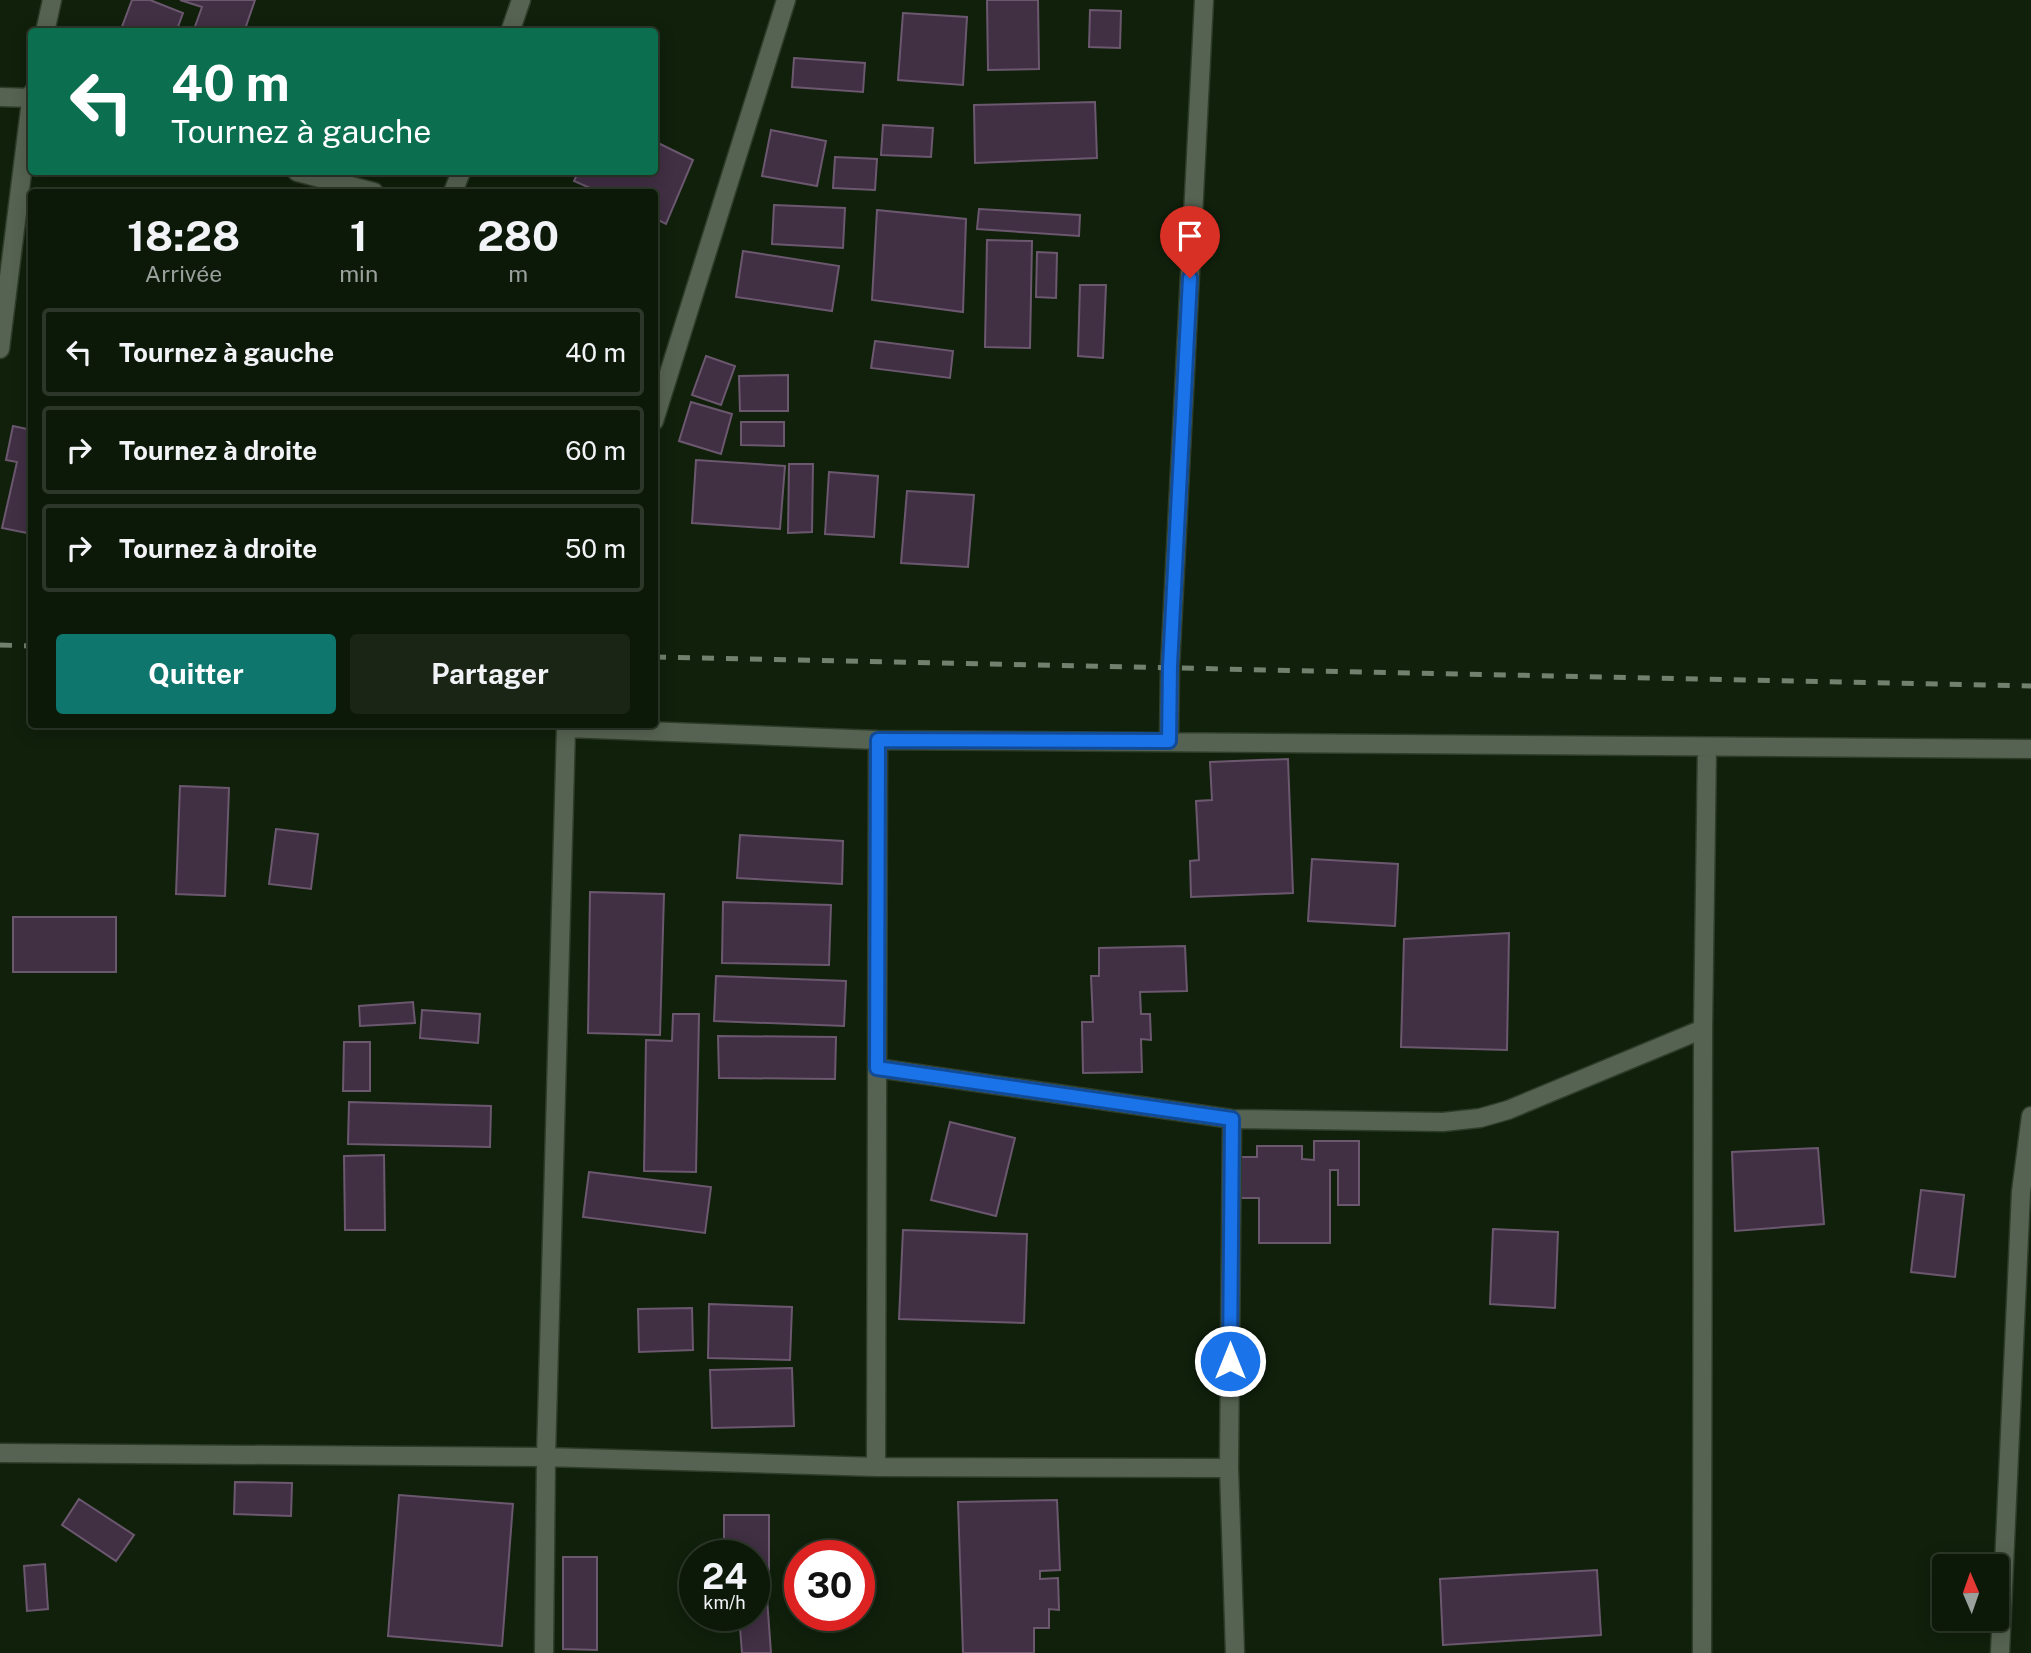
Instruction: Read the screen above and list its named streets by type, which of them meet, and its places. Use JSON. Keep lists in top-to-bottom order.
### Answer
{
  "north": "top",
  "page": {
    "turn": ["40 m", "Tournez à gauche"],
    "eta": [
      "18:28",
      "Arrivée",
      "1",
      "min",
      "280",
      "m"
    ],
    "list": [
      {
        "name": "Tournez à gauche",
        "value": "40 m"
      },
      {
        "name": "Tournez à droite",
        "value": "60 m"
      },
      {
        "name": "Tournez à droite",
        "value": "50 m"
      }
    ],
    "buttons": ["Quitter", "Partager"],
    "speed": "24 km/h",
    "limit": "30"
  }
}
